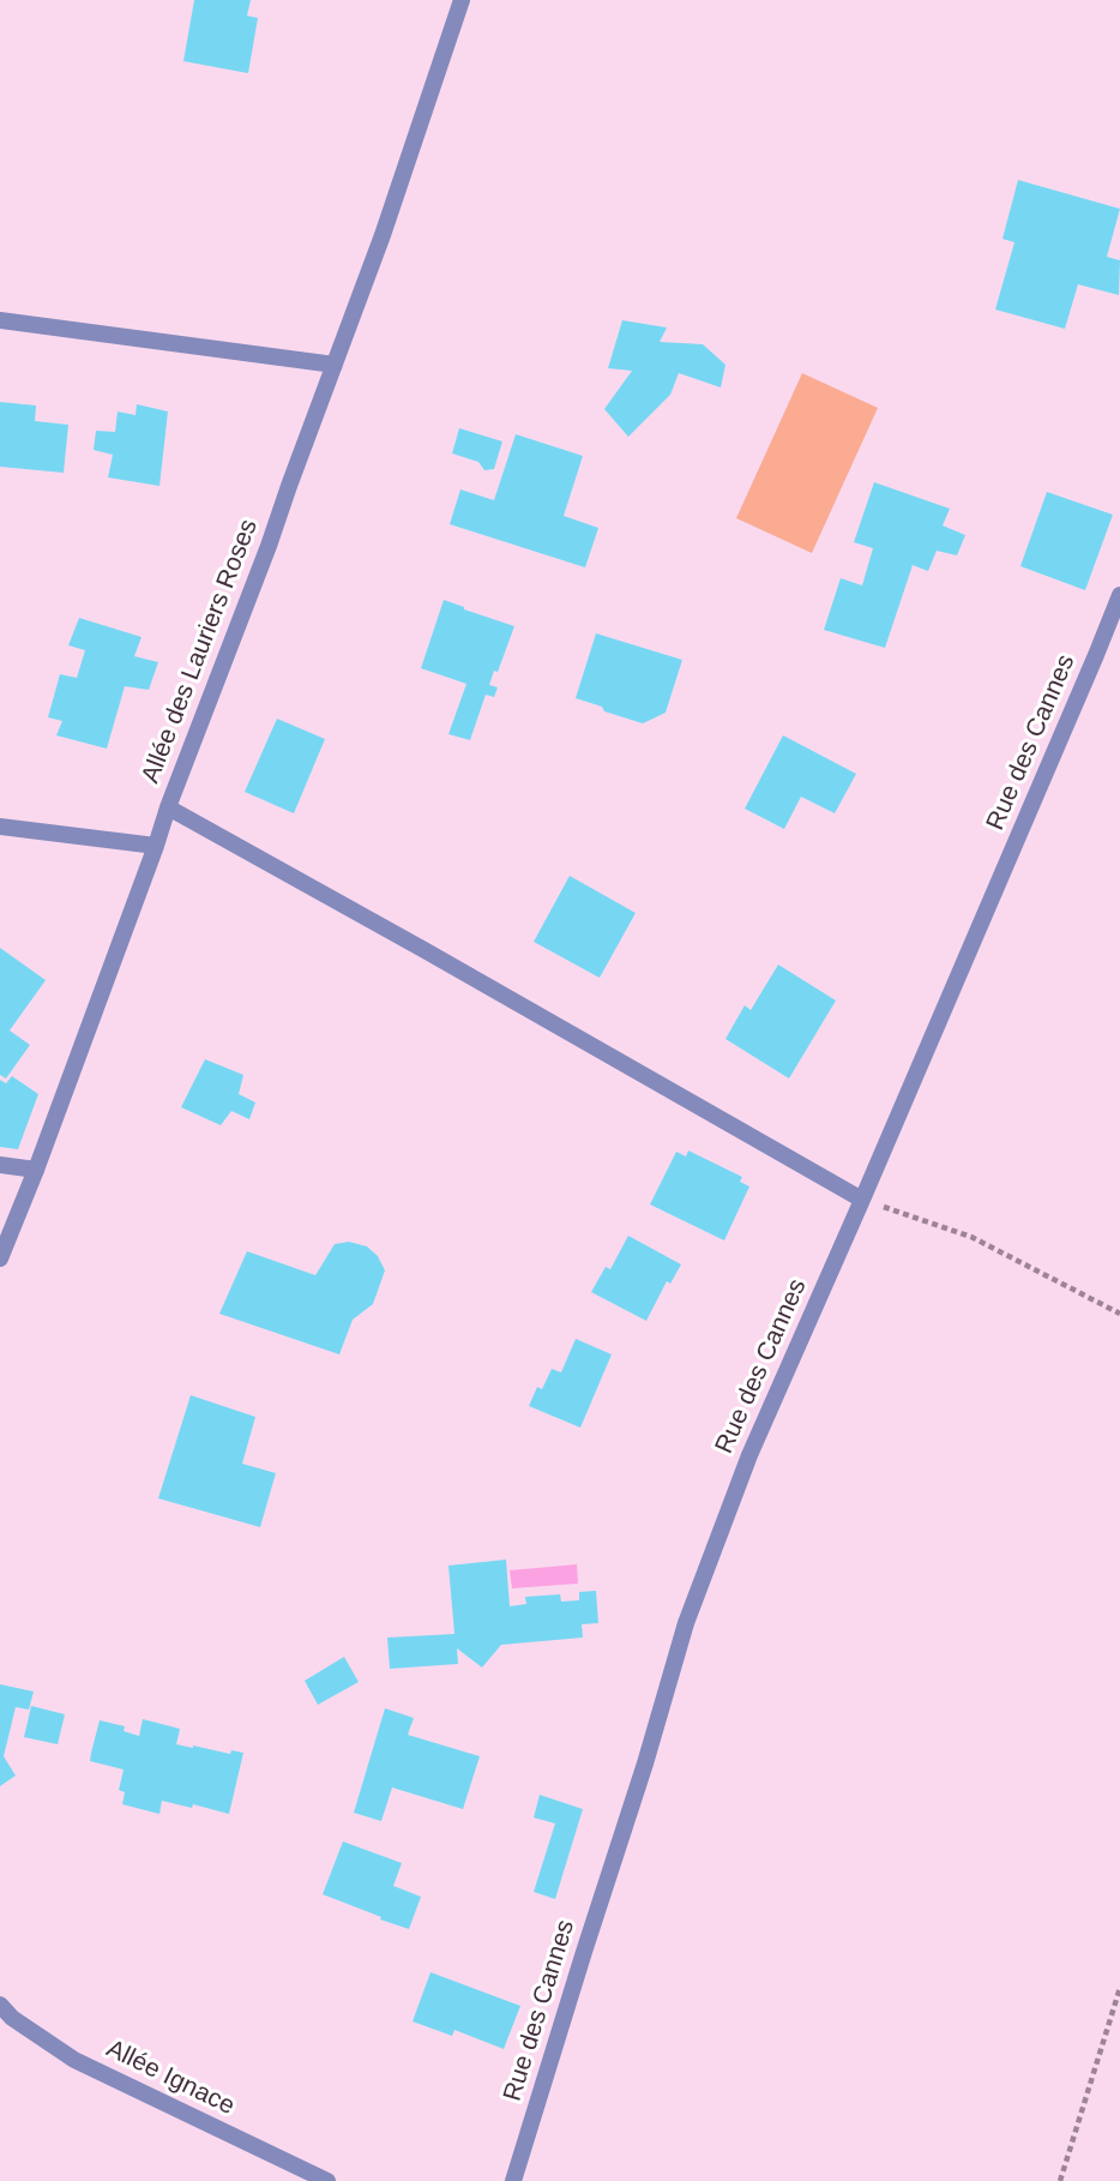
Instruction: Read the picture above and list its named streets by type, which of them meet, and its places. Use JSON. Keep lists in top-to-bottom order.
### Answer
{
  "streets": {
    "street": ["Allée des Lauriers Roses", "Rue des Cannes", "Allée Ignace"]
  },
  "crossings": [
    ["Allée des Lauriers Roses", "Rue des Cannes"]
  ]
}
